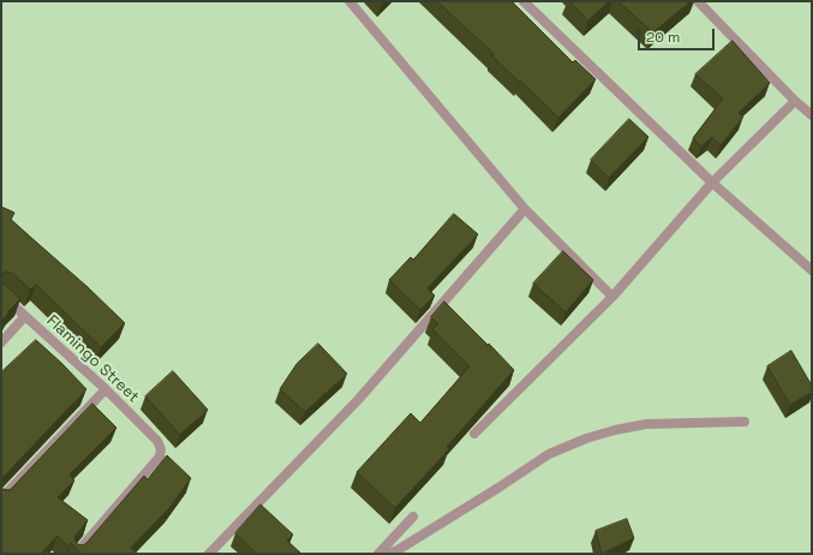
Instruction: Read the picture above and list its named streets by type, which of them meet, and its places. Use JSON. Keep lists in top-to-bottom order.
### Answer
{
  "streets": {
    "street": ["Flamingo Street"]
  },
  "scale_bar": "20 m"
}
